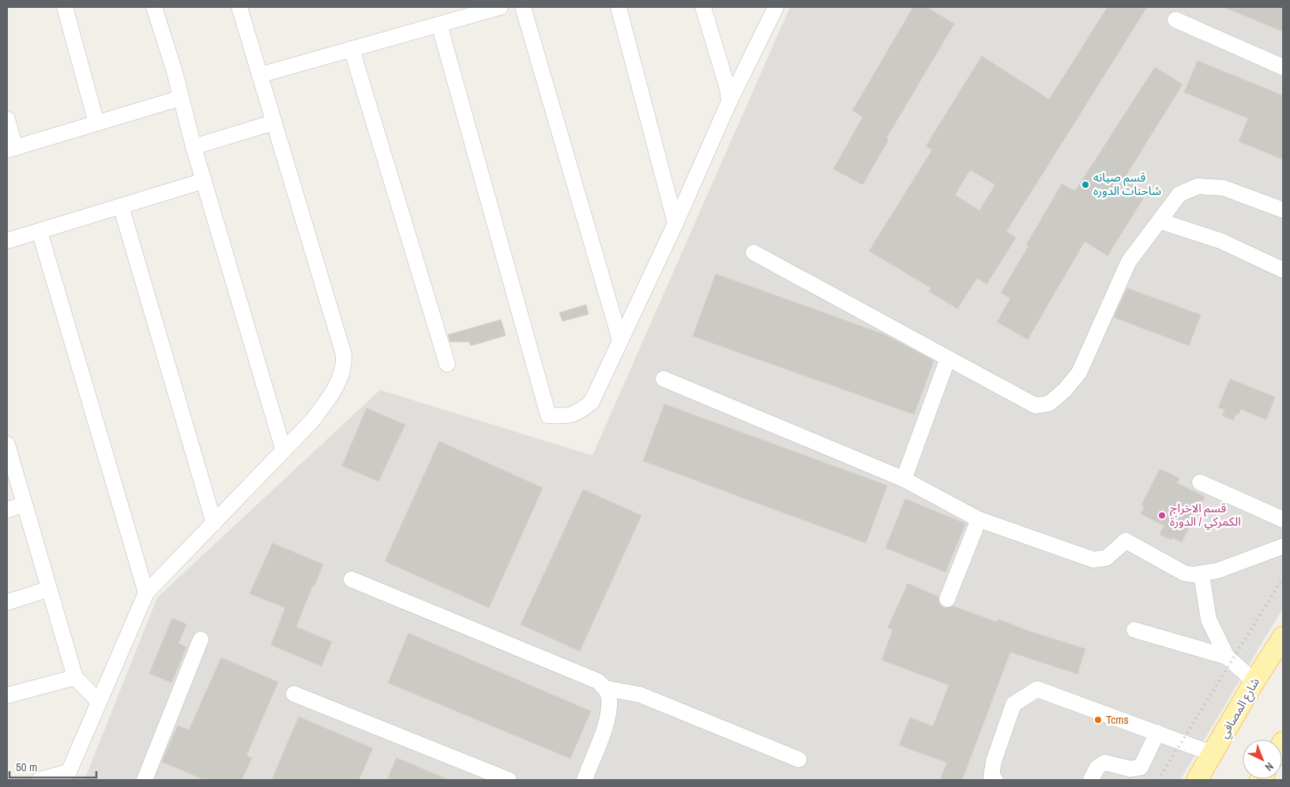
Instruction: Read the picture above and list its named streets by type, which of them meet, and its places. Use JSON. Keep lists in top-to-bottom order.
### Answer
{
  "streets": {
    "main road": ["شارع المصافي"]
  },
  "places": ["قسم صيانه شاحنات الدوره", "قسم الاخراج الكمركي / الدورة", "Tcms"],
  "scale_bar": "50 m",
  "north": "bottom right"
}
